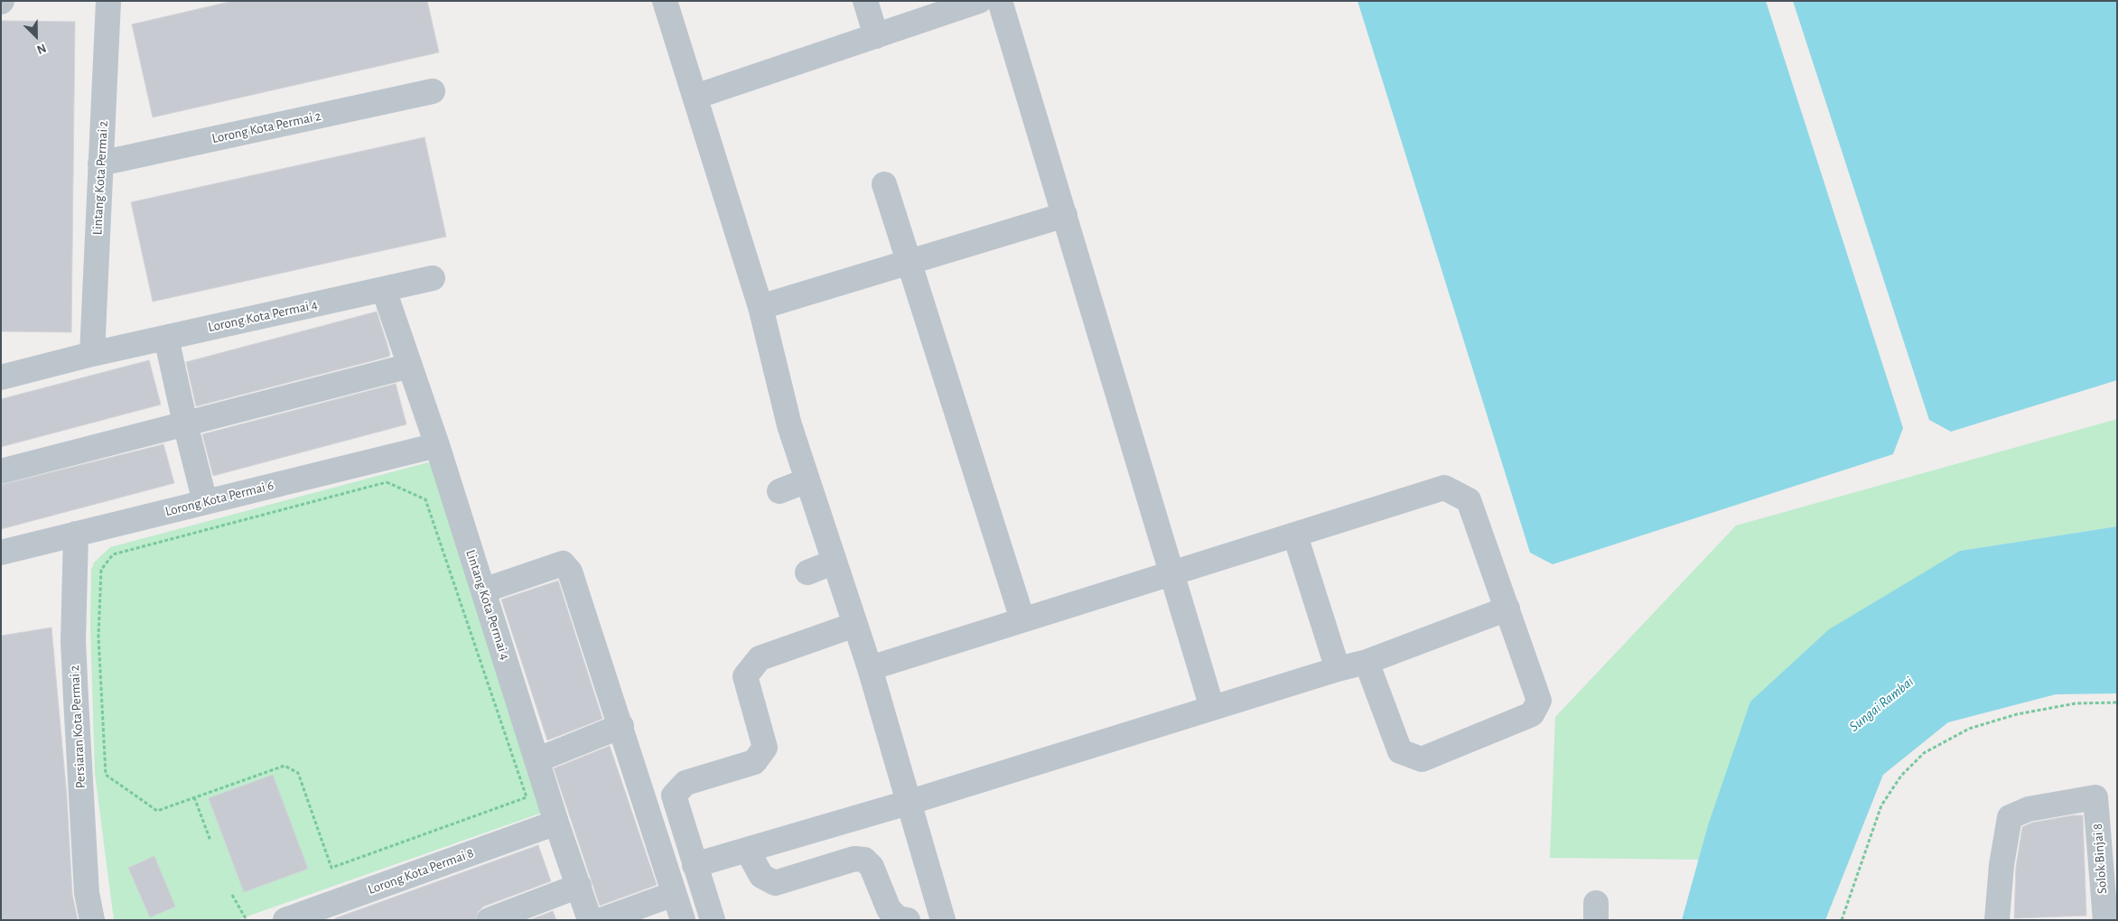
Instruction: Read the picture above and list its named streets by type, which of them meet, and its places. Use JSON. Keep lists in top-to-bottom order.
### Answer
{
  "streets": {
    "street": [
      "Lorong Kota Permai 2",
      "Lintang Kota Permai 2",
      "Lorong Kota Permai 4",
      "Lorong Kota Permai 6",
      "Lintang Kota Permai 4",
      "Persiaran Kota Permai 2",
      "Solok Binjai 8",
      "Lorong Kota Permai 8"
    ]
  },
  "crossings": [
    ["Lorong Kota Permai 2", "Lintang Kota Permai 2"],
    ["Lintang Kota Permai 2", "Lorong Kota Permai 4"],
    ["Lorong Kota Permai 4", "Lintang Kota Permai 4"],
    ["Lorong Kota Permai 6", "Lintang Kota Permai 4"],
    ["Lorong Kota Permai 6", "Persiaran Kota Permai 2"],
    ["Lintang Kota Permai 4", "Lorong Kota Permai 8"]
  ],
  "water": ["Sungai Rambai"],
  "north": "bottom right"
}
